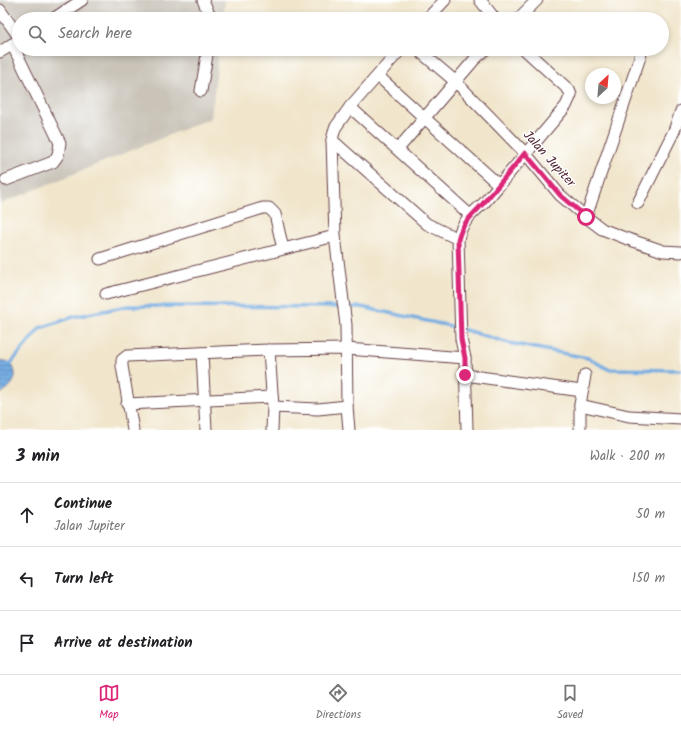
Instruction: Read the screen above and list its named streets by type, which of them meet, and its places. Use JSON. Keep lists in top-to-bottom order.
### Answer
{
  "streets": {
    "street": ["Jalan Jupiter"]
  },
  "north": "top right",
  "page": {
    "search": "Search here",
    "heading": ["3 min", "Walk · 200 m"],
    "list": [
      ["Continue", "Jalan Jupiter", "50 m"],
      ["Turn left", "150 m"],
      "Arrive at destination"
    ],
    "nav": ["Map", "Directions", "Saved"]
  }
}
